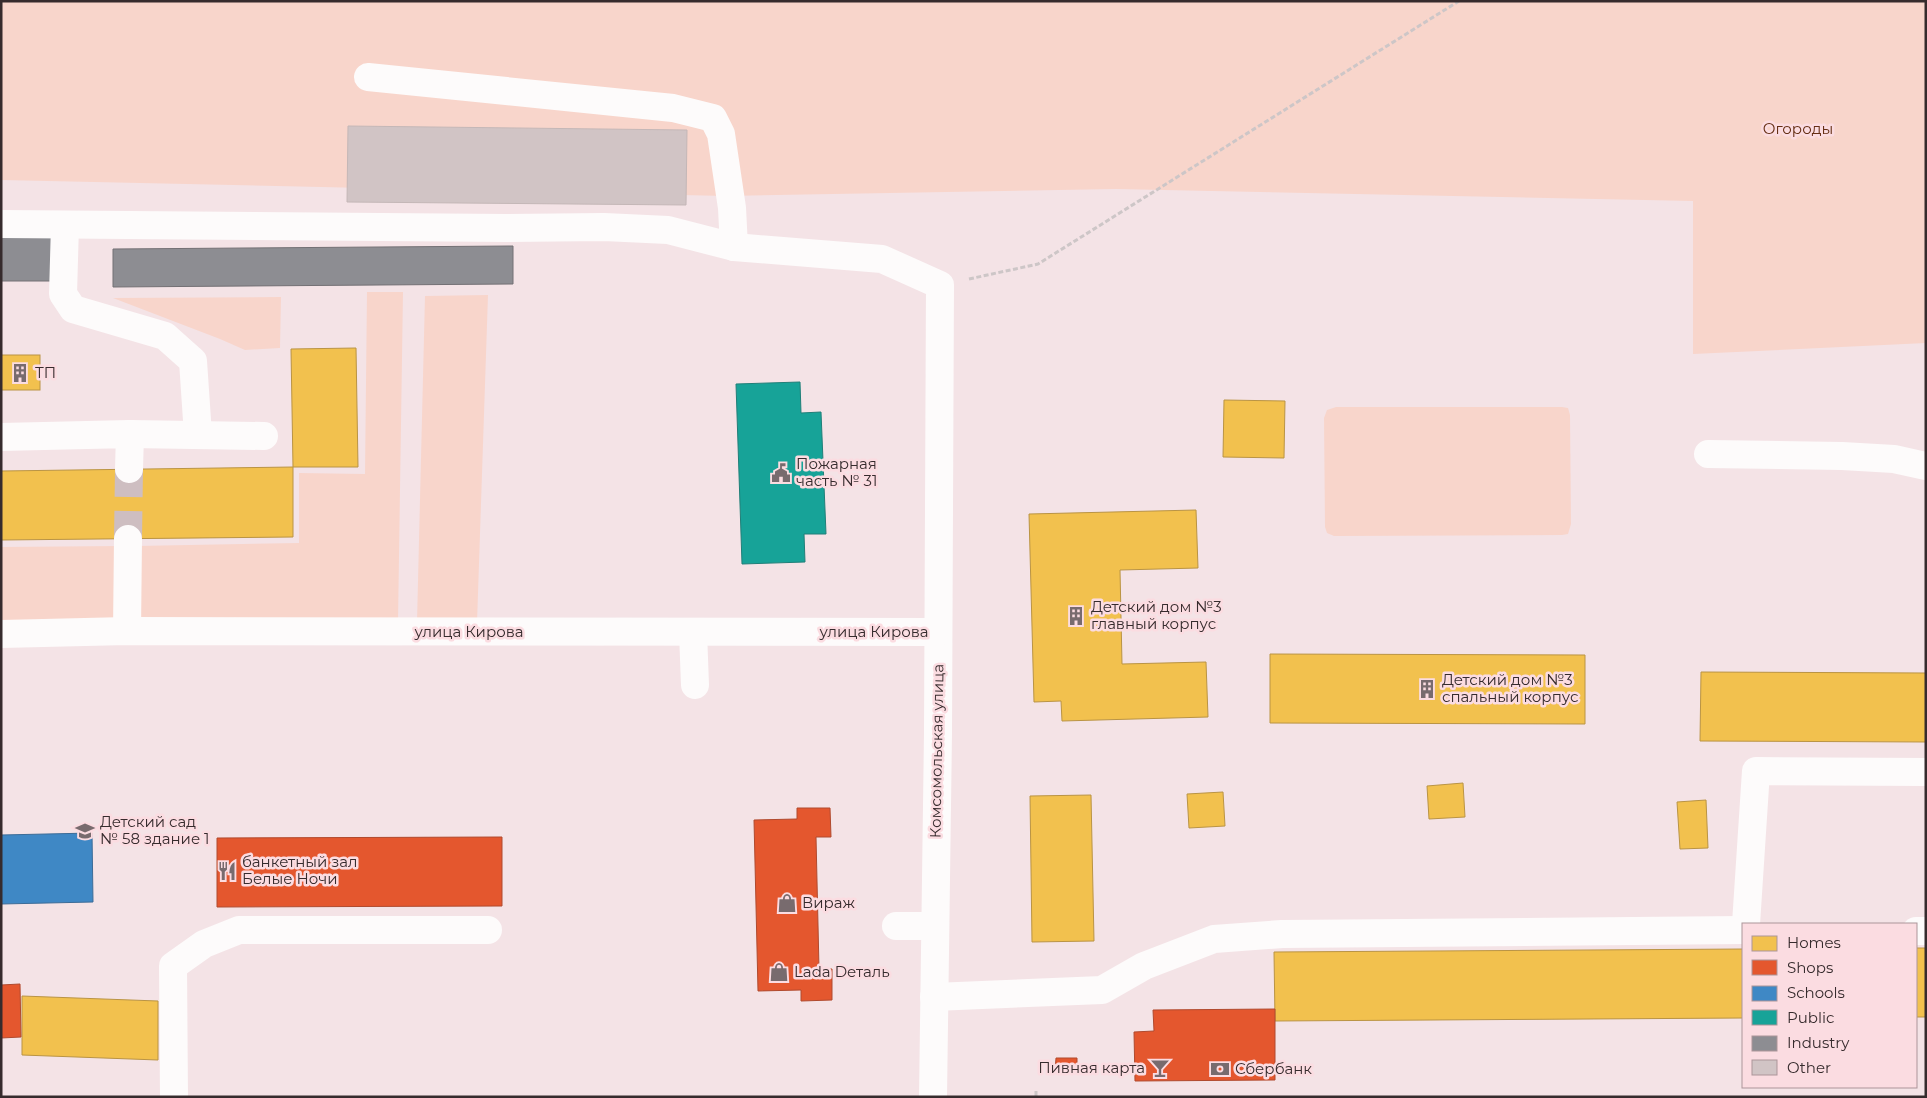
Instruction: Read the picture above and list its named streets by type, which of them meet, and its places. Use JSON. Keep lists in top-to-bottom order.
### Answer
{
  "streets": {
    "street": ["улица Кирова", "Комсомольская улица"]
  },
  "crossings": [
    ["улица Кирова", "Комсомольская улица"]
  ],
  "parks": ["Огороды"],
  "places": {
    "building": ["ТП", "Детский дом №3 главный корпус", "Детский дом №3 спальный корпус"],
    "public building": ["Пожарная часть № 31"],
    "school or university": ["Детский сад № 58 здание 1"],
    "restaurant": ["банкетный зал Белые Ночи"],
    "shop": ["Вираж", "Lada Dеталь"],
    "bar": ["Пивная карта"],
    "bank": ["Сбербанк"]
  },
  "legend": [
    "Homes",
    "Shops",
    "Schools",
    "Public",
    "Industry",
    "Other"
  ]
}
